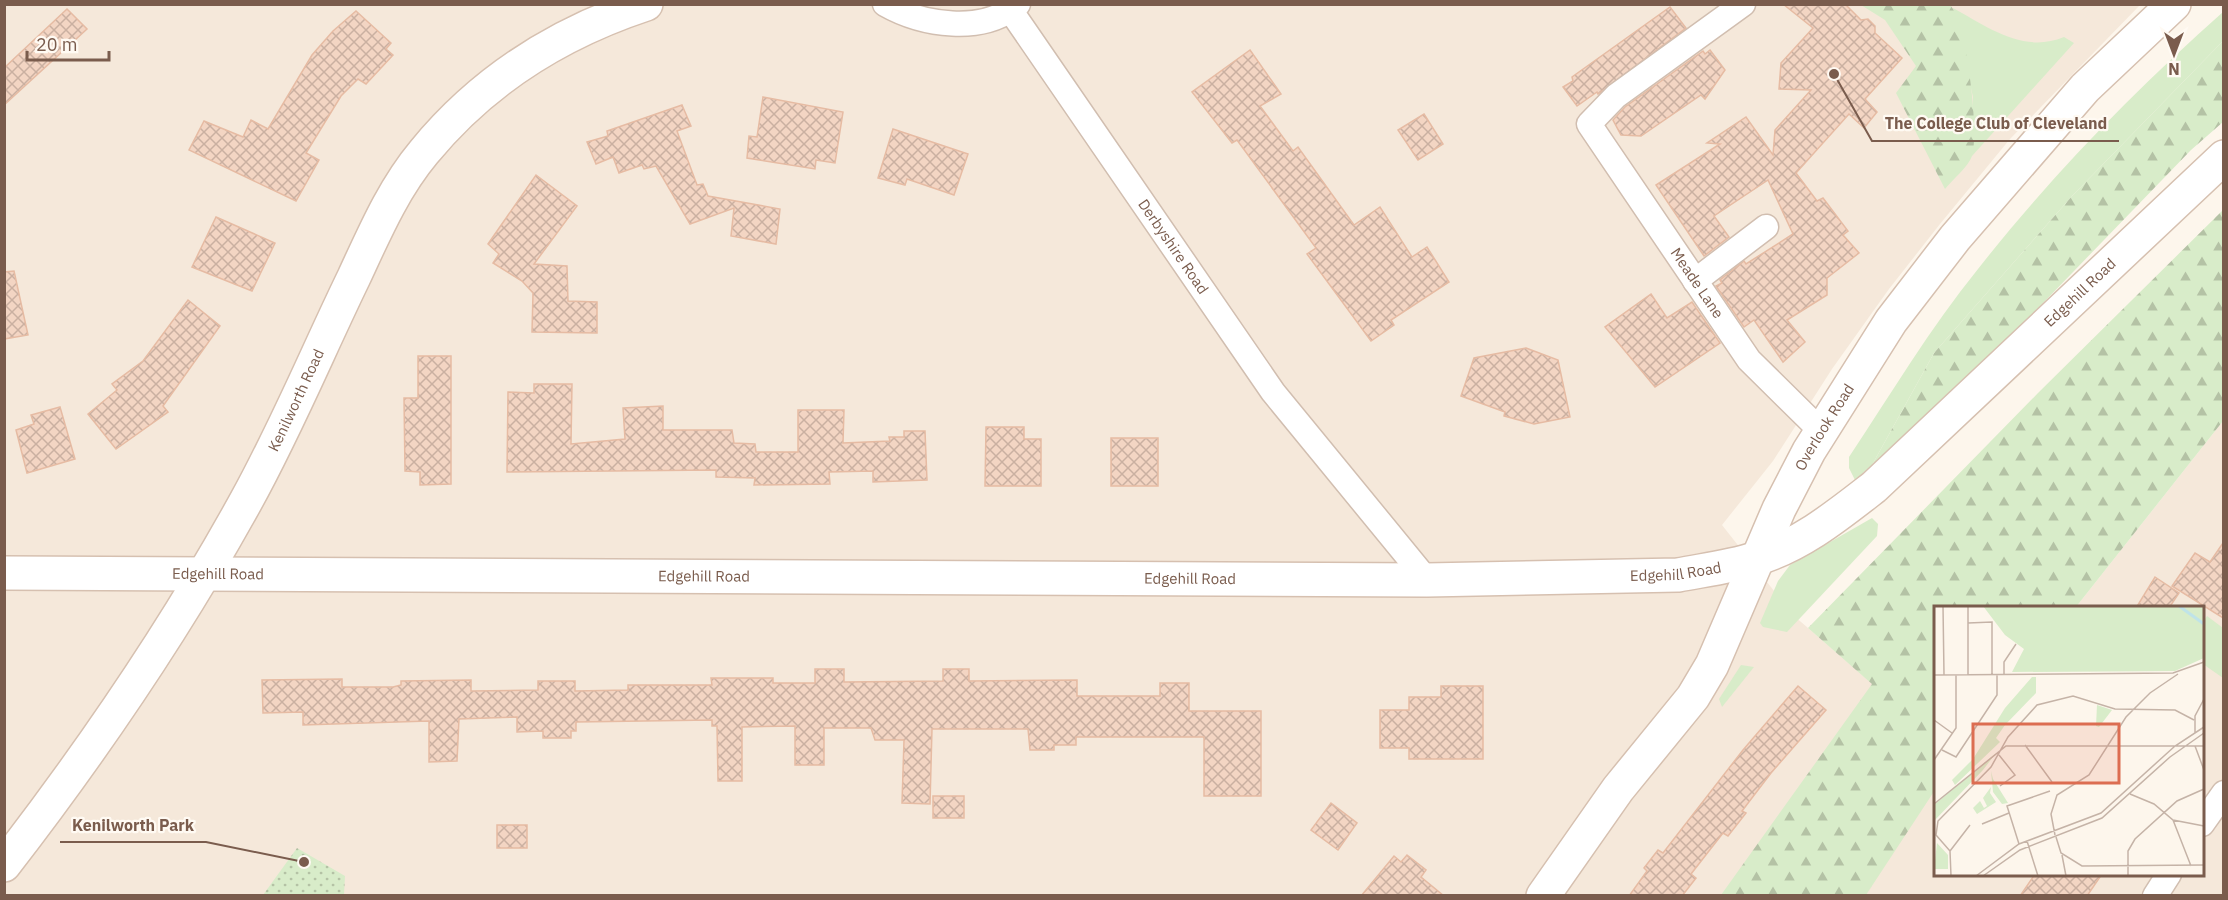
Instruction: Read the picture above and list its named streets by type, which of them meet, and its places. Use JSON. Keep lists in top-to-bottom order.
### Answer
{
  "streets": {
    "street": [
      "Derbyshire Road",
      "Meade Lane",
      "Edgehill Road",
      "Kenilworth Road",
      "Overlook Road"
    ]
  },
  "crossings": [
    ["Derbyshire Road", "Edgehill Road"],
    ["Meade Lane", "Overlook Road"],
    ["Edgehill Road", "Kenilworth Road"],
    ["Edgehill Road", "Overlook Road"]
  ],
  "places": ["The College Club of Cleveland", "Kenilworth Park"],
  "scale_bar": "20 m",
  "north": "bottom"
}
